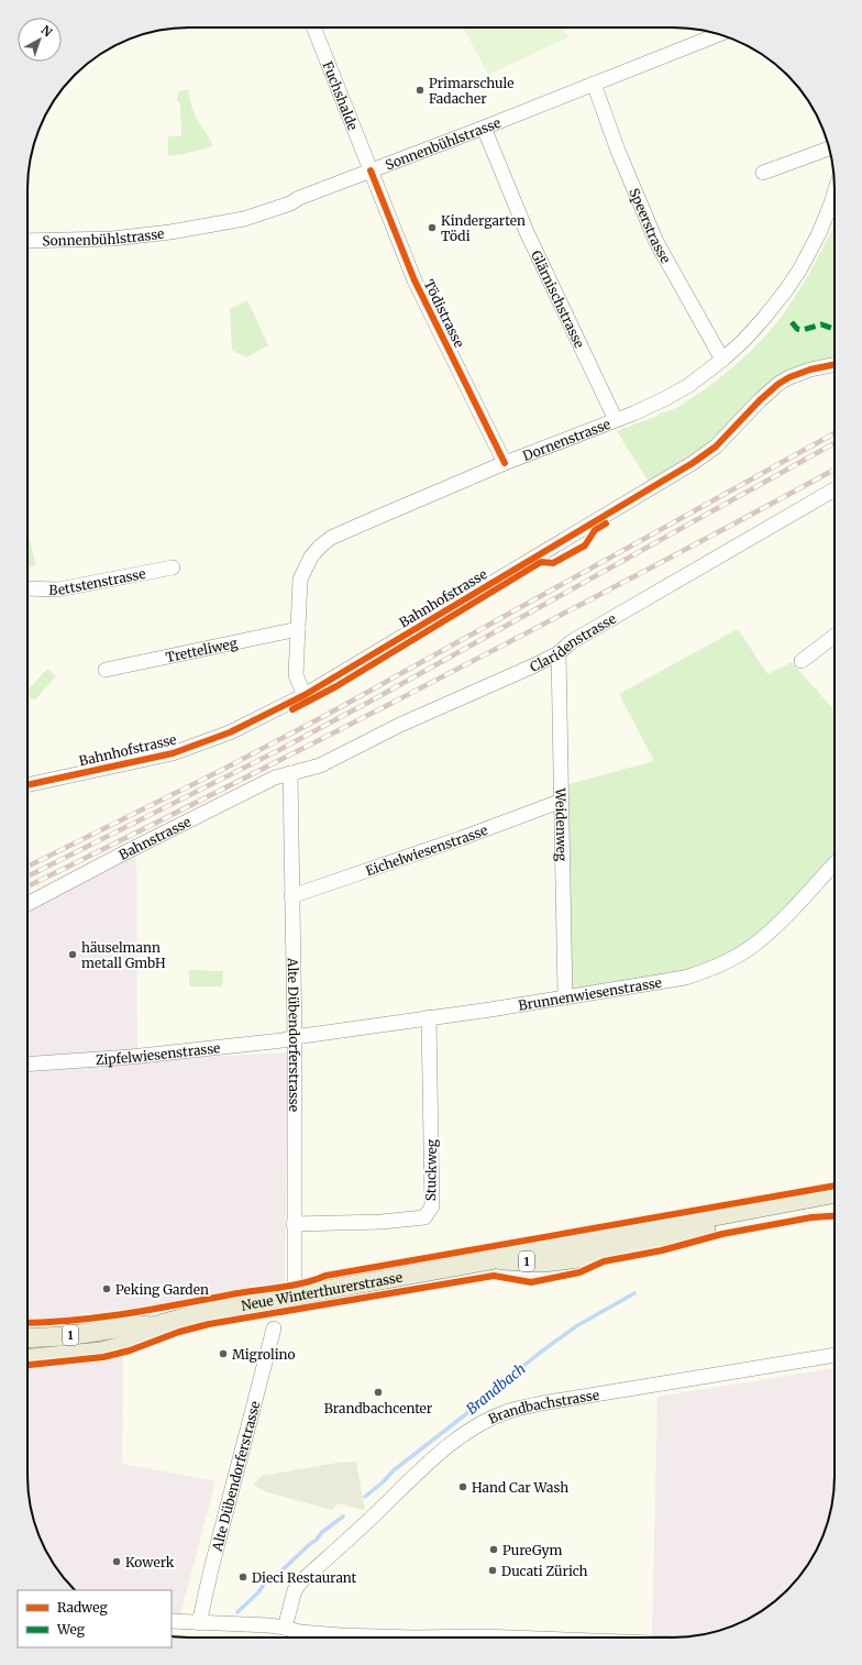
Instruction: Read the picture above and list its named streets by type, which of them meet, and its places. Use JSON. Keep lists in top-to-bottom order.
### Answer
{
  "streets": {
    "main road": ["1", "Neue Winterthurerstrasse"],
    "street": [
      "Fuchshalde",
      "Sonnenbühlstrasse",
      "Speerstrasse",
      "Glärnischstrasse",
      "Tödistrasse",
      "Dornenstrasse",
      "Bettstenstrasse",
      "Bahnhofstrasse",
      "Claridenstrasse",
      "Tretteliweg",
      "Weidenweg",
      "Bahnstrasse",
      "Eichelwiesenstrasse",
      "Brunnenwiesenstrasse",
      "Alte Dübendorferstrasse",
      "Zipfelwiesenstrasse",
      "Stuckweg",
      "Brandbachstrasse"
    ]
  },
  "crossings": [
    ["Fuchshalde", "Sonnenbühlstrasse"],
    ["Fuchshalde", "Tödistrasse"],
    ["Sonnenbühlstrasse", "Speerstrasse"],
    ["Sonnenbühlstrasse", "Glärnischstrasse"],
    ["Sonnenbühlstrasse", "Tödistrasse"],
    ["Speerstrasse", "Dornenstrasse"],
    ["Glärnischstrasse", "Dornenstrasse"],
    ["Tödistrasse", "Dornenstrasse"],
    ["Dornenstrasse", "Bahnhofstrasse"],
    ["Dornenstrasse", "Tretteliweg"],
    ["Claridenstrasse", "Weidenweg"],
    ["Claridenstrasse", "Bahnstrasse"],
    ["Claridenstrasse", "Alte Dübendorferstrasse"],
    ["Weidenweg", "Eichelwiesenstrasse"],
    ["Weidenweg", "Brunnenwiesenstrasse"],
    ["Bahnstrasse", "Alte Dübendorferstrasse"],
    ["Eichelwiesenstrasse", "Alte Dübendorferstrasse"],
    ["Brunnenwiesenstrasse", "Alte Dübendorferstrasse"],
    ["Brunnenwiesenstrasse", "Zipfelwiesenstrasse"],
    ["Brunnenwiesenstrasse", "Stuckweg"],
    ["Alte Dübendorferstrasse", "Zipfelwiesenstrasse"],
    ["Alte Dübendorferstrasse", "Stuckweg"],
    ["Alte Dübendorferstrasse", "Neue Winterthurerstrasse"]
  ],
  "water": ["Brandbach"],
  "places": [
    "Primarschule Fadacher",
    "Kindergarten Tödi",
    "häuselmann metall GmbH",
    "Peking Garden",
    "Migrolino",
    "Brandbachcenter",
    "Hand Car Wash",
    "PureGym",
    "Kowerk",
    "Ducati Zürich",
    "Dieci Restaurant"
  ],
  "legend": ["Radweg", "Weg"],
  "north": "top right"
}
